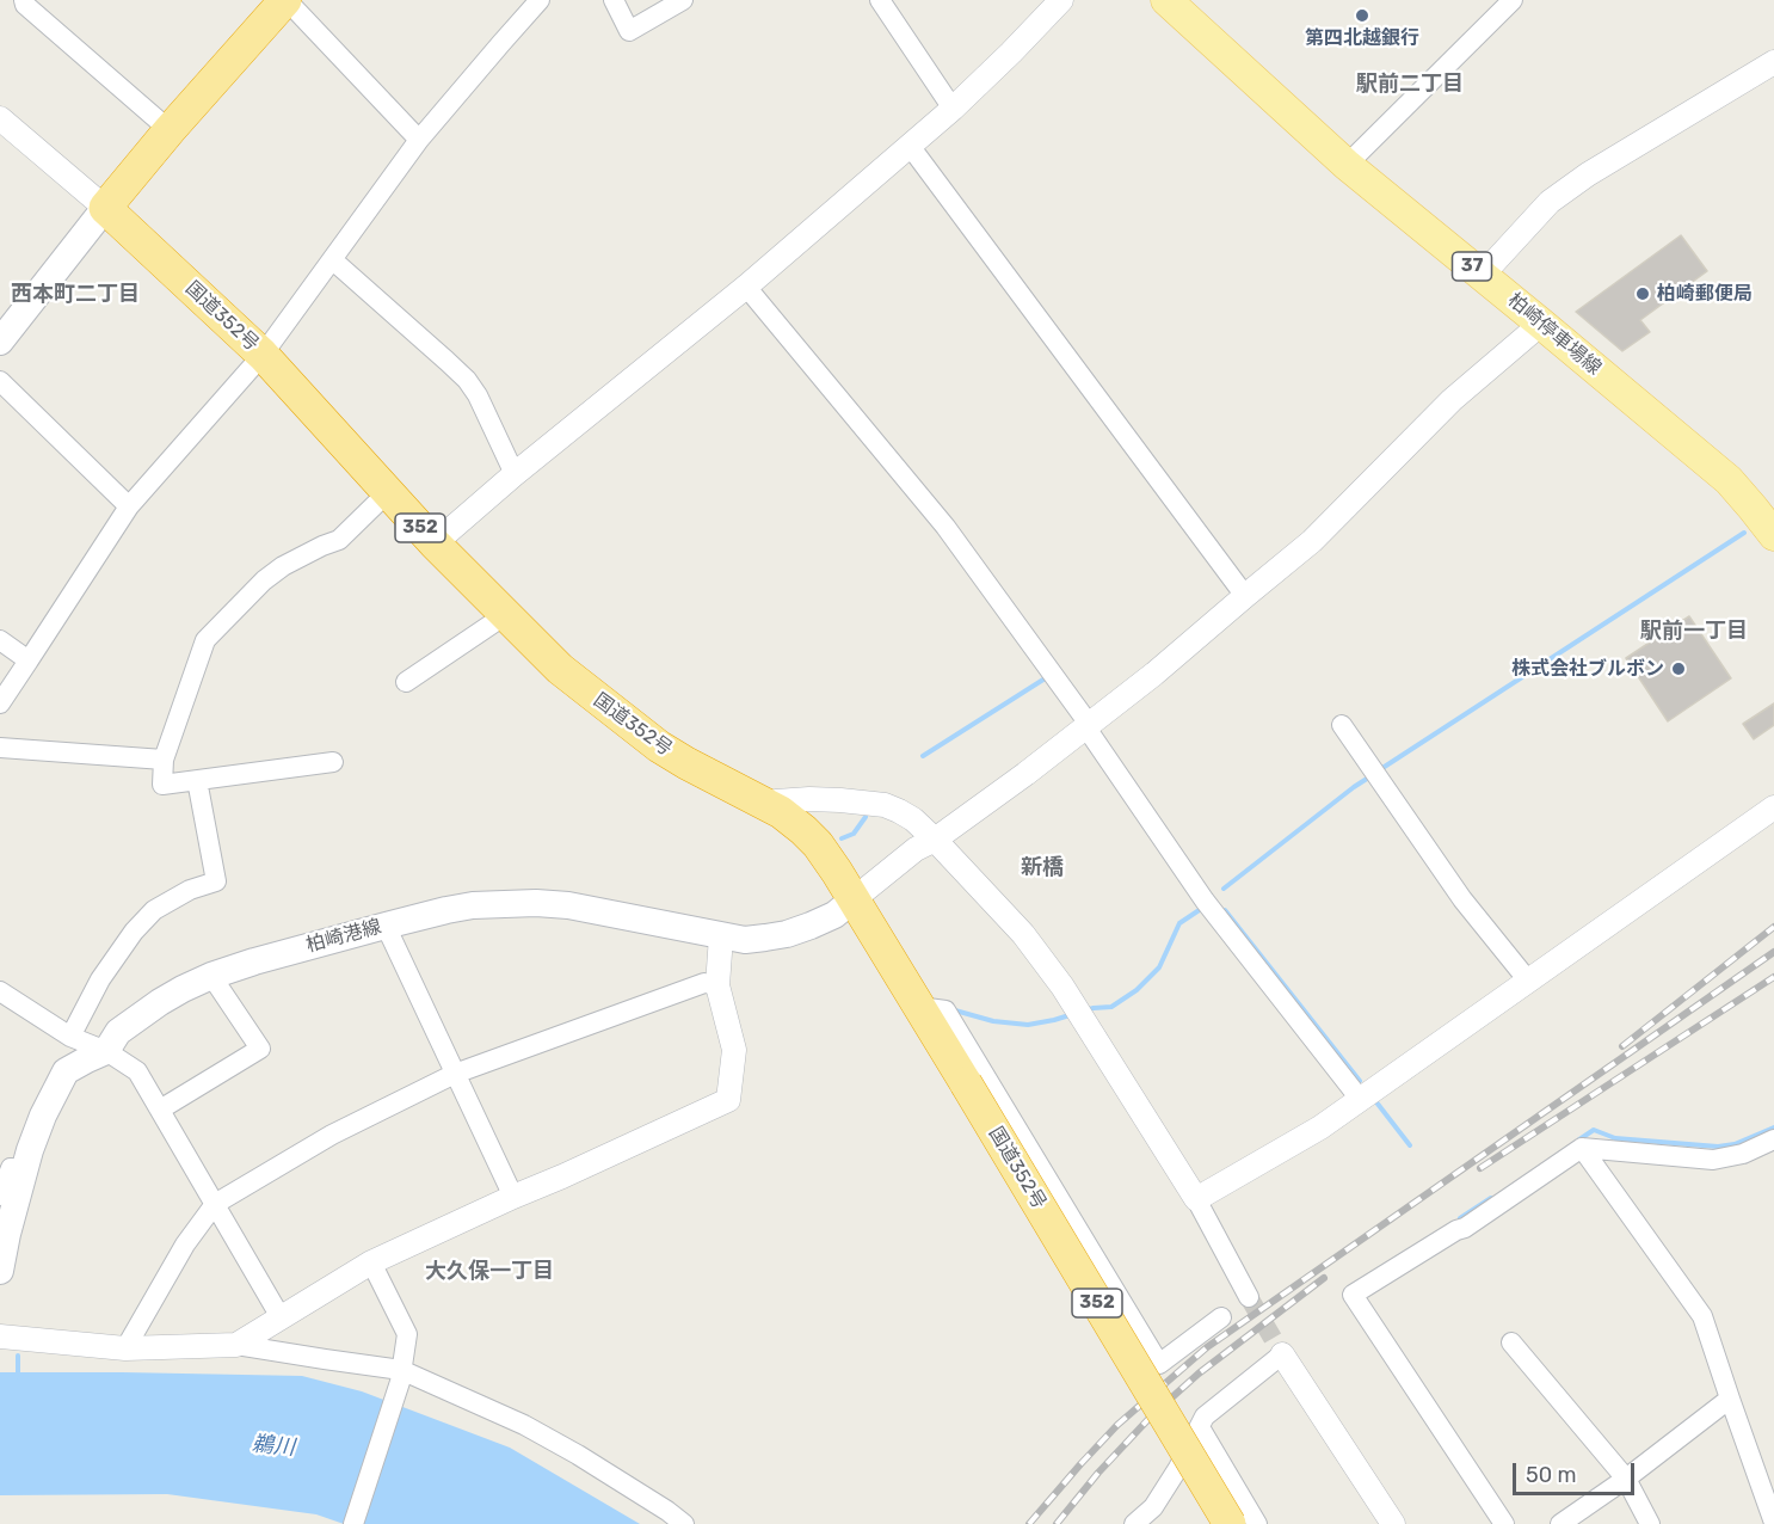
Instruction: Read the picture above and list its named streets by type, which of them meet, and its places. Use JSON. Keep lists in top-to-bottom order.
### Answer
{
  "streets": {
    "highway": ["国道352号", "352"],
    "main road": ["37", "柏崎停車場線", "柏崎港線"]
  },
  "crossings": [
    ["国道352号", "柏崎港線"]
  ],
  "districts": [
    "駅前二丁目",
    "西本町二丁目",
    "駅前一丁目",
    "新橋",
    "大久保一丁目"
  ],
  "water": ["鵜川"],
  "places": ["第四北越銀行", "柏崎郵便局", "株式会社ブルボン"],
  "scale_bar": "50 m"
}
